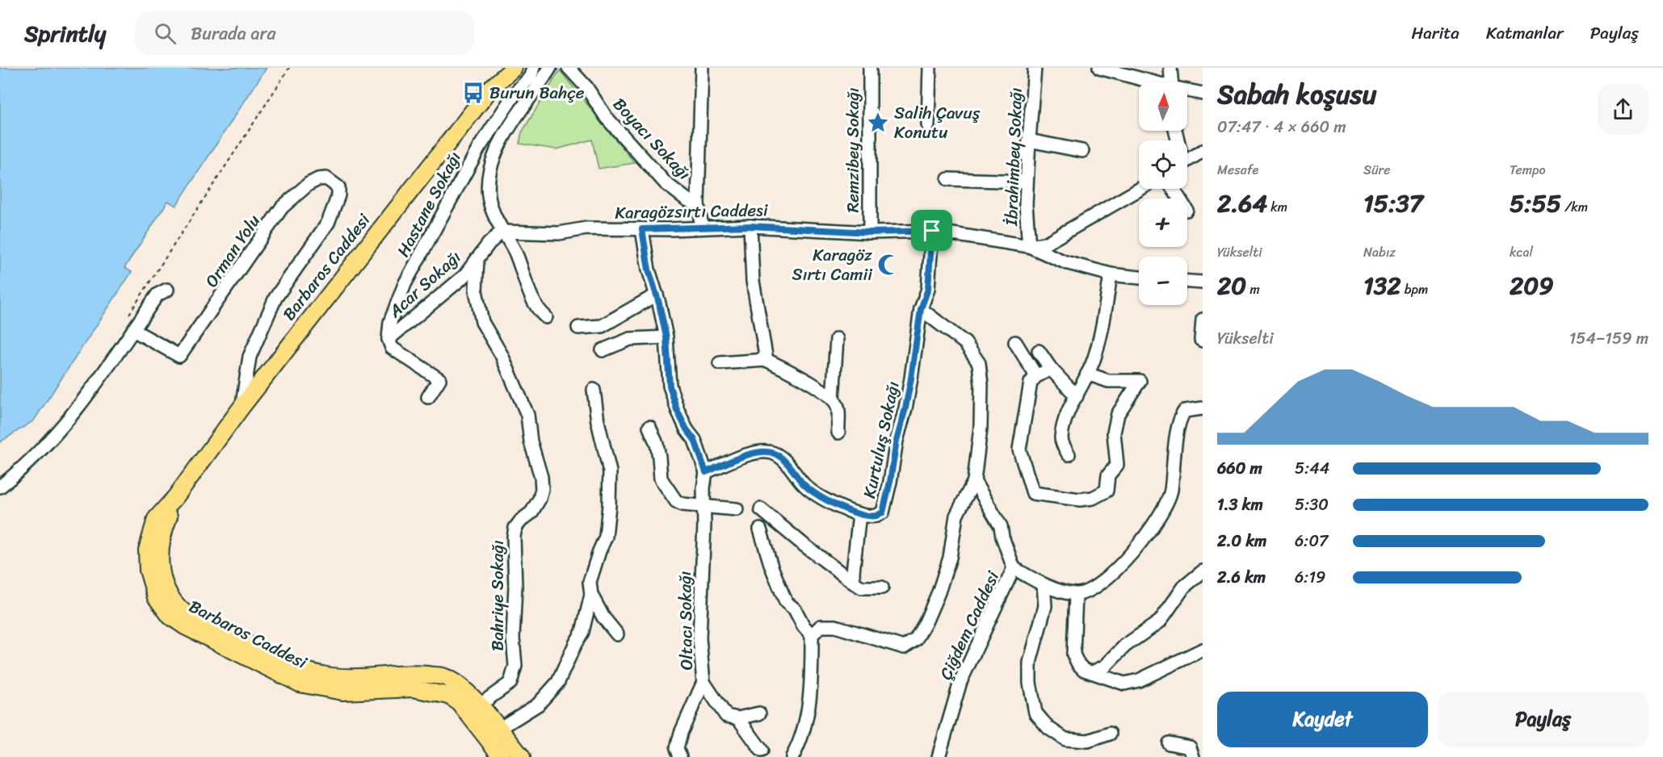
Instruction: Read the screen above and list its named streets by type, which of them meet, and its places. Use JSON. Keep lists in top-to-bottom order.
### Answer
{
  "streets": {
    "main road": ["Barbaros Caddesi"],
    "street": [
      "Boyacı Sokağı",
      "Remzibey Sokağı",
      "İbrahimbey Sokağı",
      "Hastane Sokağı",
      "Karagözsırtı Caddesi",
      "Orman Yolu",
      "Acar Sokağı",
      "Kurtuluş Sokağı",
      "Bahriye Sokağı",
      "Oltacı Sokağı",
      "Çiğdem Caddesi"
    ]
  },
  "crossings": [
    ["Remzibey Sokağı", "Karagözsırtı Caddesi"],
    ["İbrahimbey Sokağı", "Karagözsırtı Caddesi"],
    ["Hastane Sokağı", "Acar Sokağı"],
    ["Karagözsırtı Caddesi", "Acar Sokağı"],
    ["Karagözsırtı Caddesi", "Kurtuluş Sokağı"],
    ["Karagözsırtı Caddesi", "Oltacı Sokağı"],
    ["Orman Yolu", "Barbaros Caddesi"],
    ["Barbaros Caddesi", "Bahriye Sokağı"],
    ["Acar Sokağı", "Bahriye Sokağı"],
    ["Kurtuluş Sokağı", "Oltacı Sokağı"]
  ],
  "places": {
    "bus stop": ["Burun Bahçe"],
    "place": ["Salih Çavuş Konutu"],
    "mosque": ["Karagöz Sırtı Camii"]
  },
  "north": "top",
  "page": {
    "header": "Sprintly",
    "search": "Burada ara",
    "nav": ["Harita", "Katmanlar", "Paylaş"],
    "heading": ["Sabah koşusu", "07:47 · 4 × 660 m"],
    "map_buttons": ["+", "−"],
    "stats": [
      ["Mesafe", "2.64 km"],
      ["Süre", "15:37"],
      ["Tempo", "5:55 /km"],
      ["Yükselti", "20 m"],
      ["Nabız", "132 bpm"],
      ["kcal", "209"]
    ],
    "chart": ["Yükselti", "154–159 m"],
    "list": [
      {
        "name": "660 m",
        "note": "5:44"
      },
      {
        "name": "1.3 km",
        "note": "5:30"
      },
      {
        "name": "2.0 km",
        "note": "6:07"
      },
      {
        "name": "2.6 km",
        "note": "6:19"
      }
    ],
    "buttons": ["Kaydet", "Paylaş"]
  }
}
